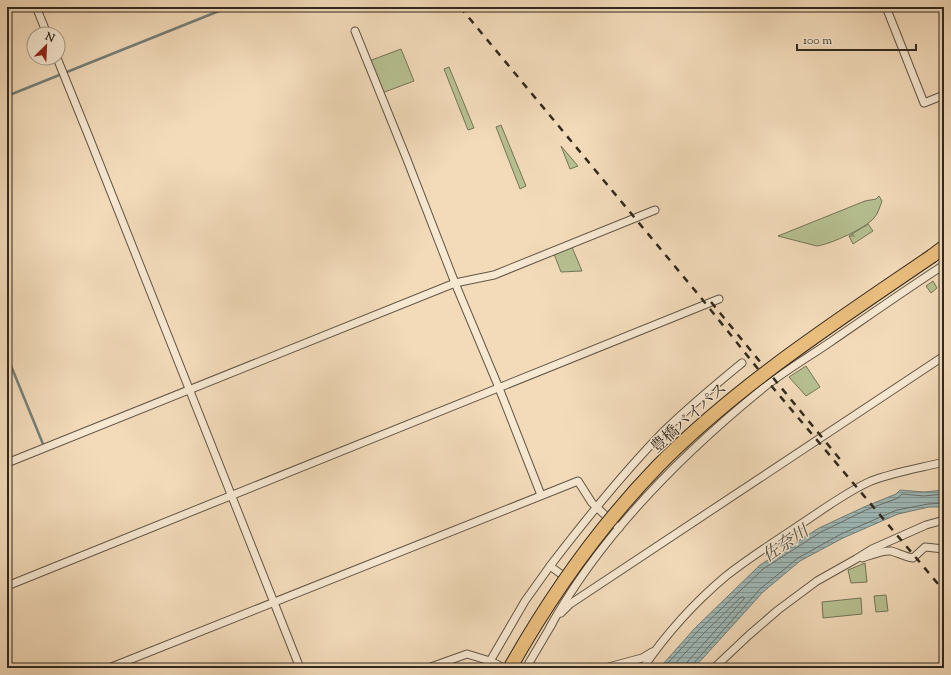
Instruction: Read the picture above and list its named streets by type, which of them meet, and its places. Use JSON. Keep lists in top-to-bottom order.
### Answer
{
  "streets": {
    "highway": ["豊橋バイパス"]
  },
  "water": ["佐奈川"],
  "scale_bar": "100 m",
  "north": "top right"
}
